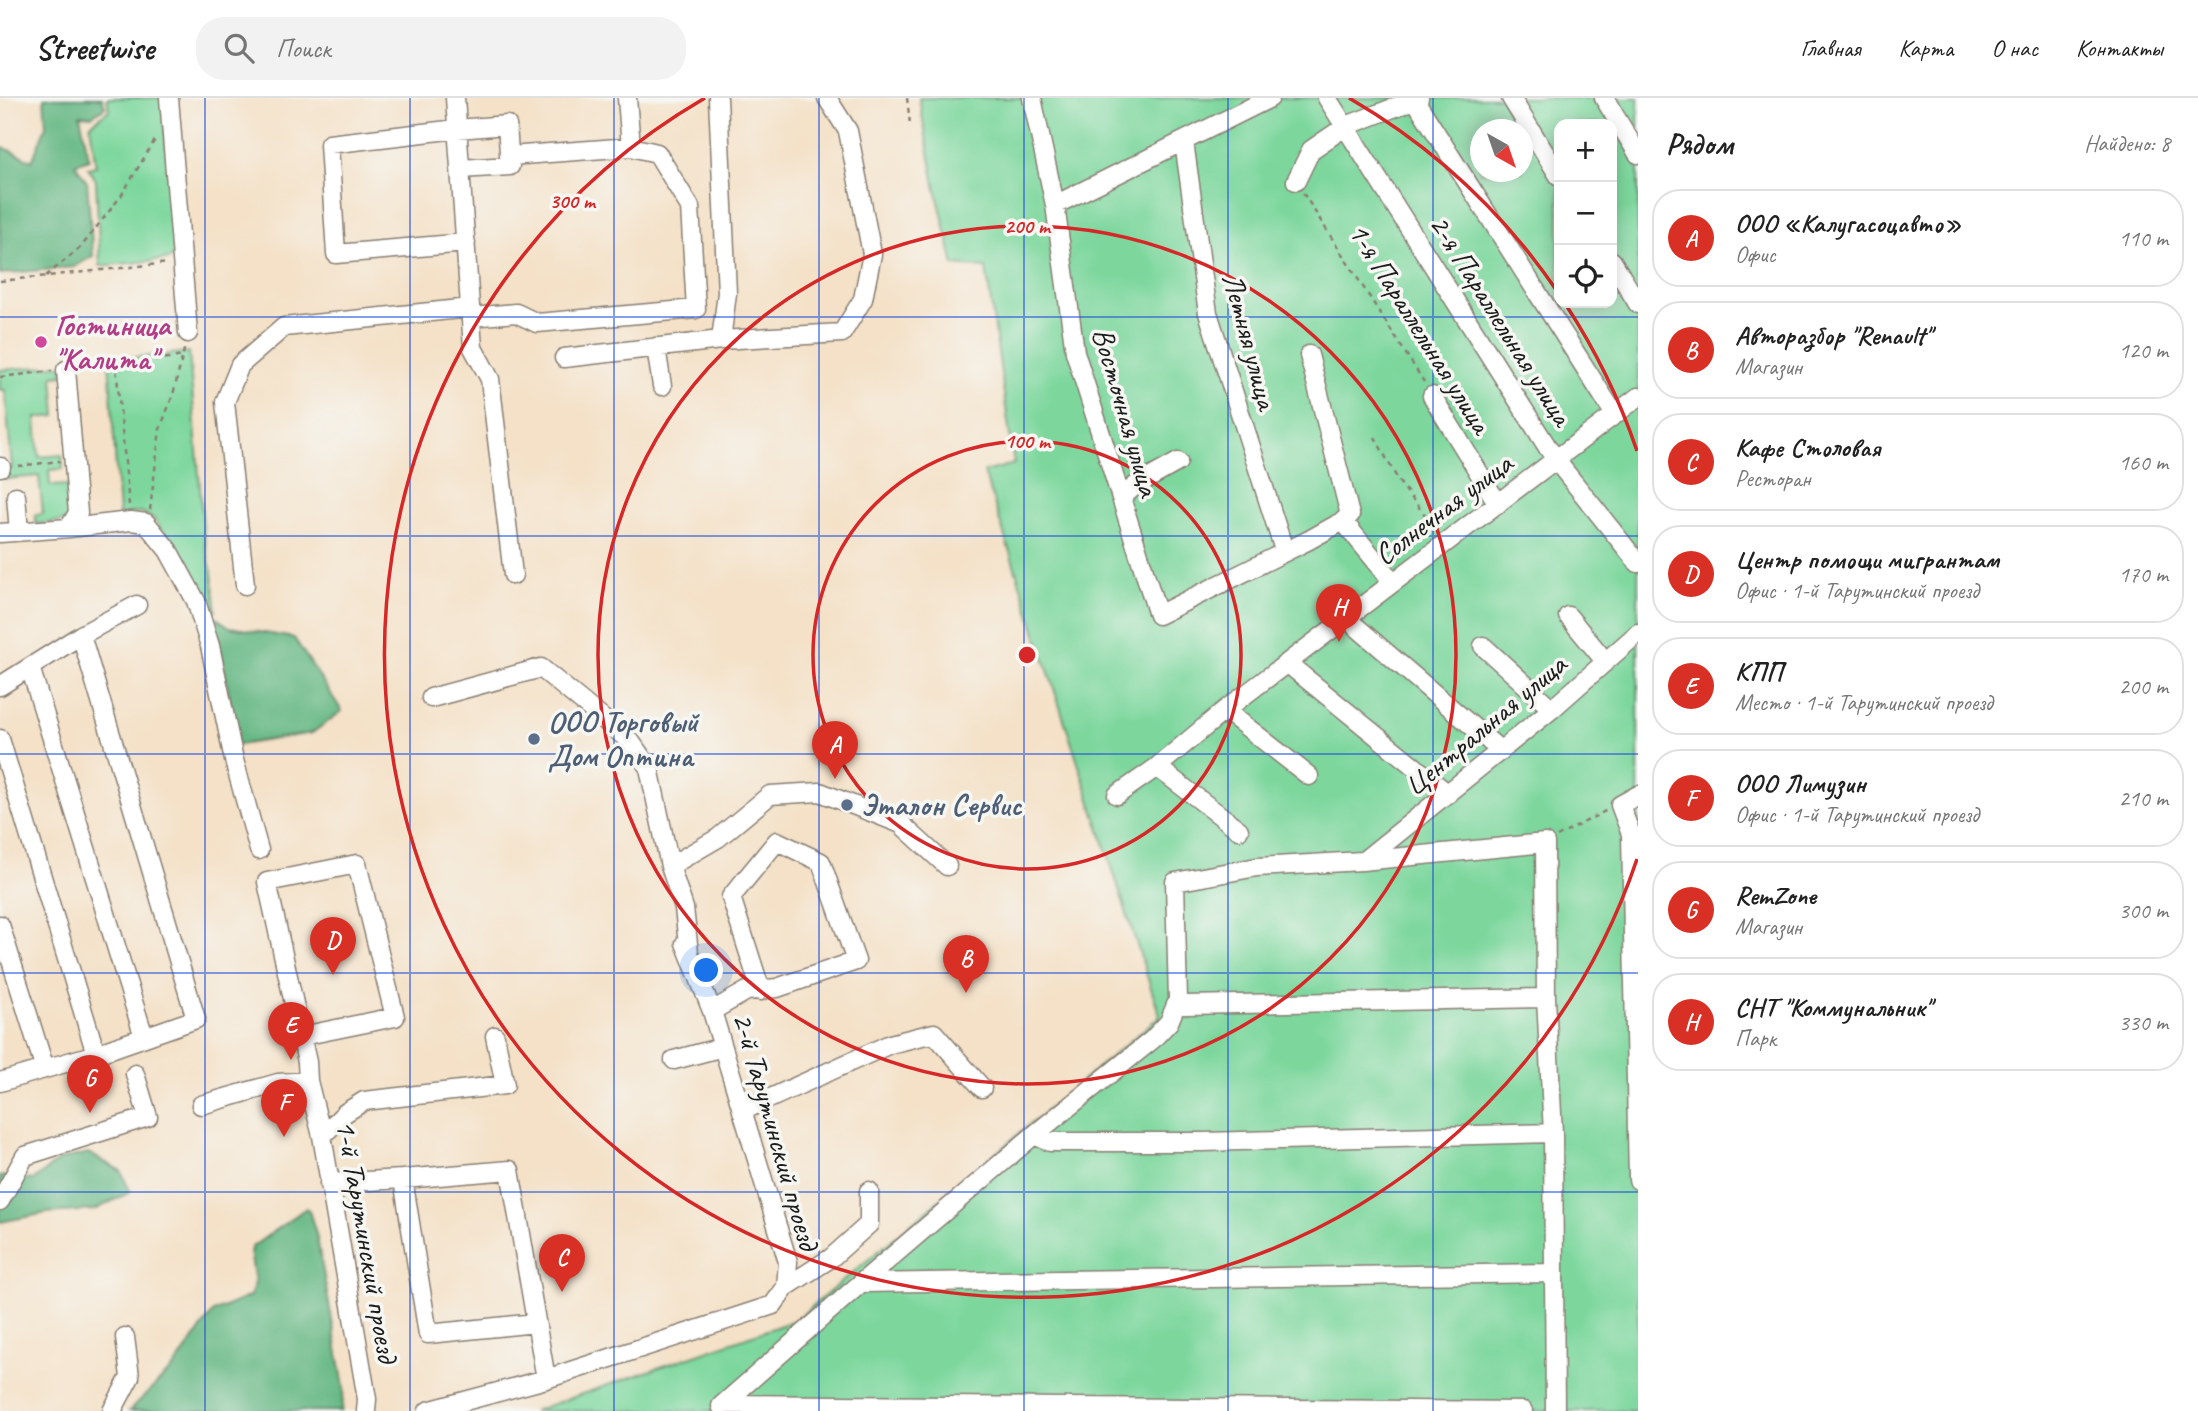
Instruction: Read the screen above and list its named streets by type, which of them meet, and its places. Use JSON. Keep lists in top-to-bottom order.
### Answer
{
  "streets": {
    "street": [
      "2-я Параллельная улица",
      "1-я Параллельная улица",
      "Летняя улица",
      "Восточная улица",
      "Солнечная улица",
      "Центральная улица",
      "2-й Тарутинский проезд",
      "1-й Тарутинский проезд"
    ]
  },
  "crossings": [
    ["2-я Параллельная улица", "Солнечная улица"],
    ["1-я Параллельная улица", "Солнечная улица"],
    ["Летняя улица", "Восточная улица"]
  ],
  "places": ["Гостиница \"Калита\"", "ООО Торговый Дом Оптина", "Эталон Сервис"],
  "north": "bottom right",
  "page": {
    "header": "Streetwise",
    "search": "Поиск",
    "nav": [
      "Главная",
      "Карта",
      "О нас",
      "Контакты"
    ],
    "heading": ["Рядом", "Найдено: 8"],
    "map_buttons": ["+", "−"],
    "list": [
      {
        "mark": "A",
        "name": "ООО «Калугасоцавто»",
        "note": "Офис",
        "value": "110 m"
      },
      {
        "mark": "B",
        "name": "Авторазбор \"Renault\"",
        "note": "Магазин",
        "value": "120 m"
      },
      {
        "mark": "C",
        "name": "Кафе Столовая",
        "note": "Ресторан",
        "value": "160 m"
      },
      {
        "mark": "D",
        "name": "Центр помощи мигрантам",
        "note": "Офис · 1-й Тарутинский проезд",
        "value": "170 m"
      },
      {
        "mark": "E",
        "name": "КПП",
        "note": "Место · 1-й Тарутинский проезд",
        "value": "200 m"
      },
      {
        "mark": "F",
        "name": "ООО Лимузин",
        "note": "Офис · 1-й Тарутинский проезд",
        "value": "210 m"
      },
      {
        "mark": "G",
        "name": "RemZone",
        "note": "Магазин",
        "value": "300 m"
      },
      {
        "mark": "H",
        "name": "СНТ \"Коммунальник\"",
        "note": "Парк",
        "value": "330 m"
      }
    ],
    "pins": [
      "H",
      "A",
      "D",
      "B",
      "E",
      "G",
      "F",
      "C"
    ]
  },
  "rings": ["300 m", "200 m", "100 m"]
}
